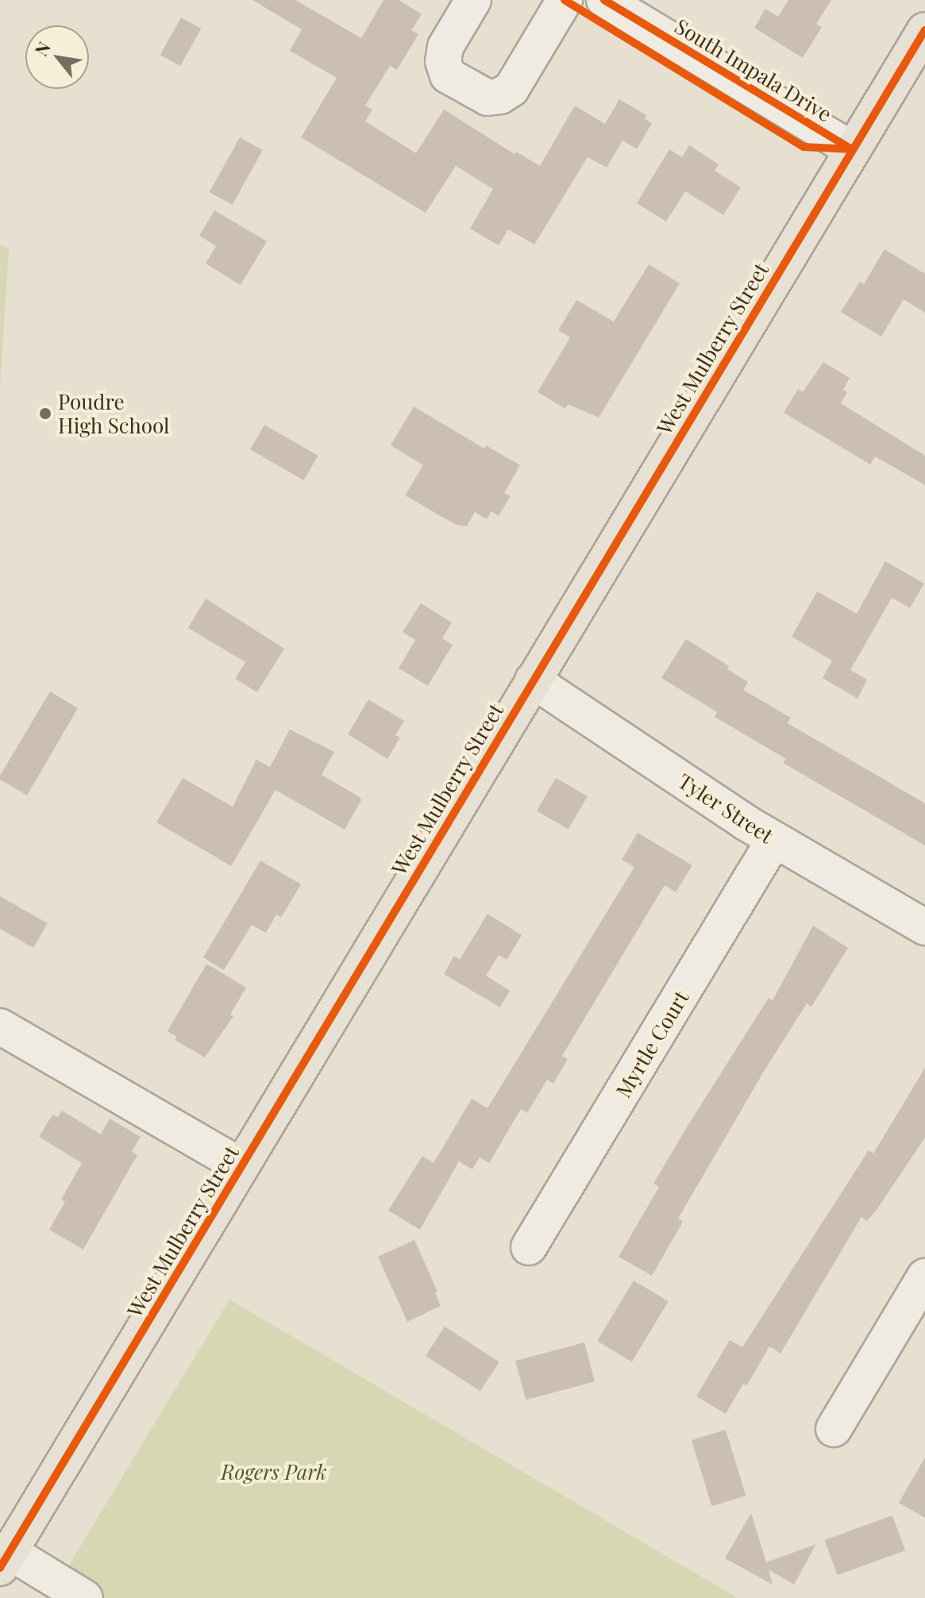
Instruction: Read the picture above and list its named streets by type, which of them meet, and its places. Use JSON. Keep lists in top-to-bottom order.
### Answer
{
  "streets": {
    "main road": ["West Mulberry Street"],
    "street": ["South Impala Drive", "Tyler Street", "Myrtle Court"]
  },
  "crossings": [
    ["South Impala Drive", "West Mulberry Street"],
    ["West Mulberry Street", "Tyler Street"],
    ["Tyler Street", "Myrtle Court"]
  ],
  "parks": ["Rogers Park"],
  "places": ["Poudre High School"],
  "north": "top left"
}
